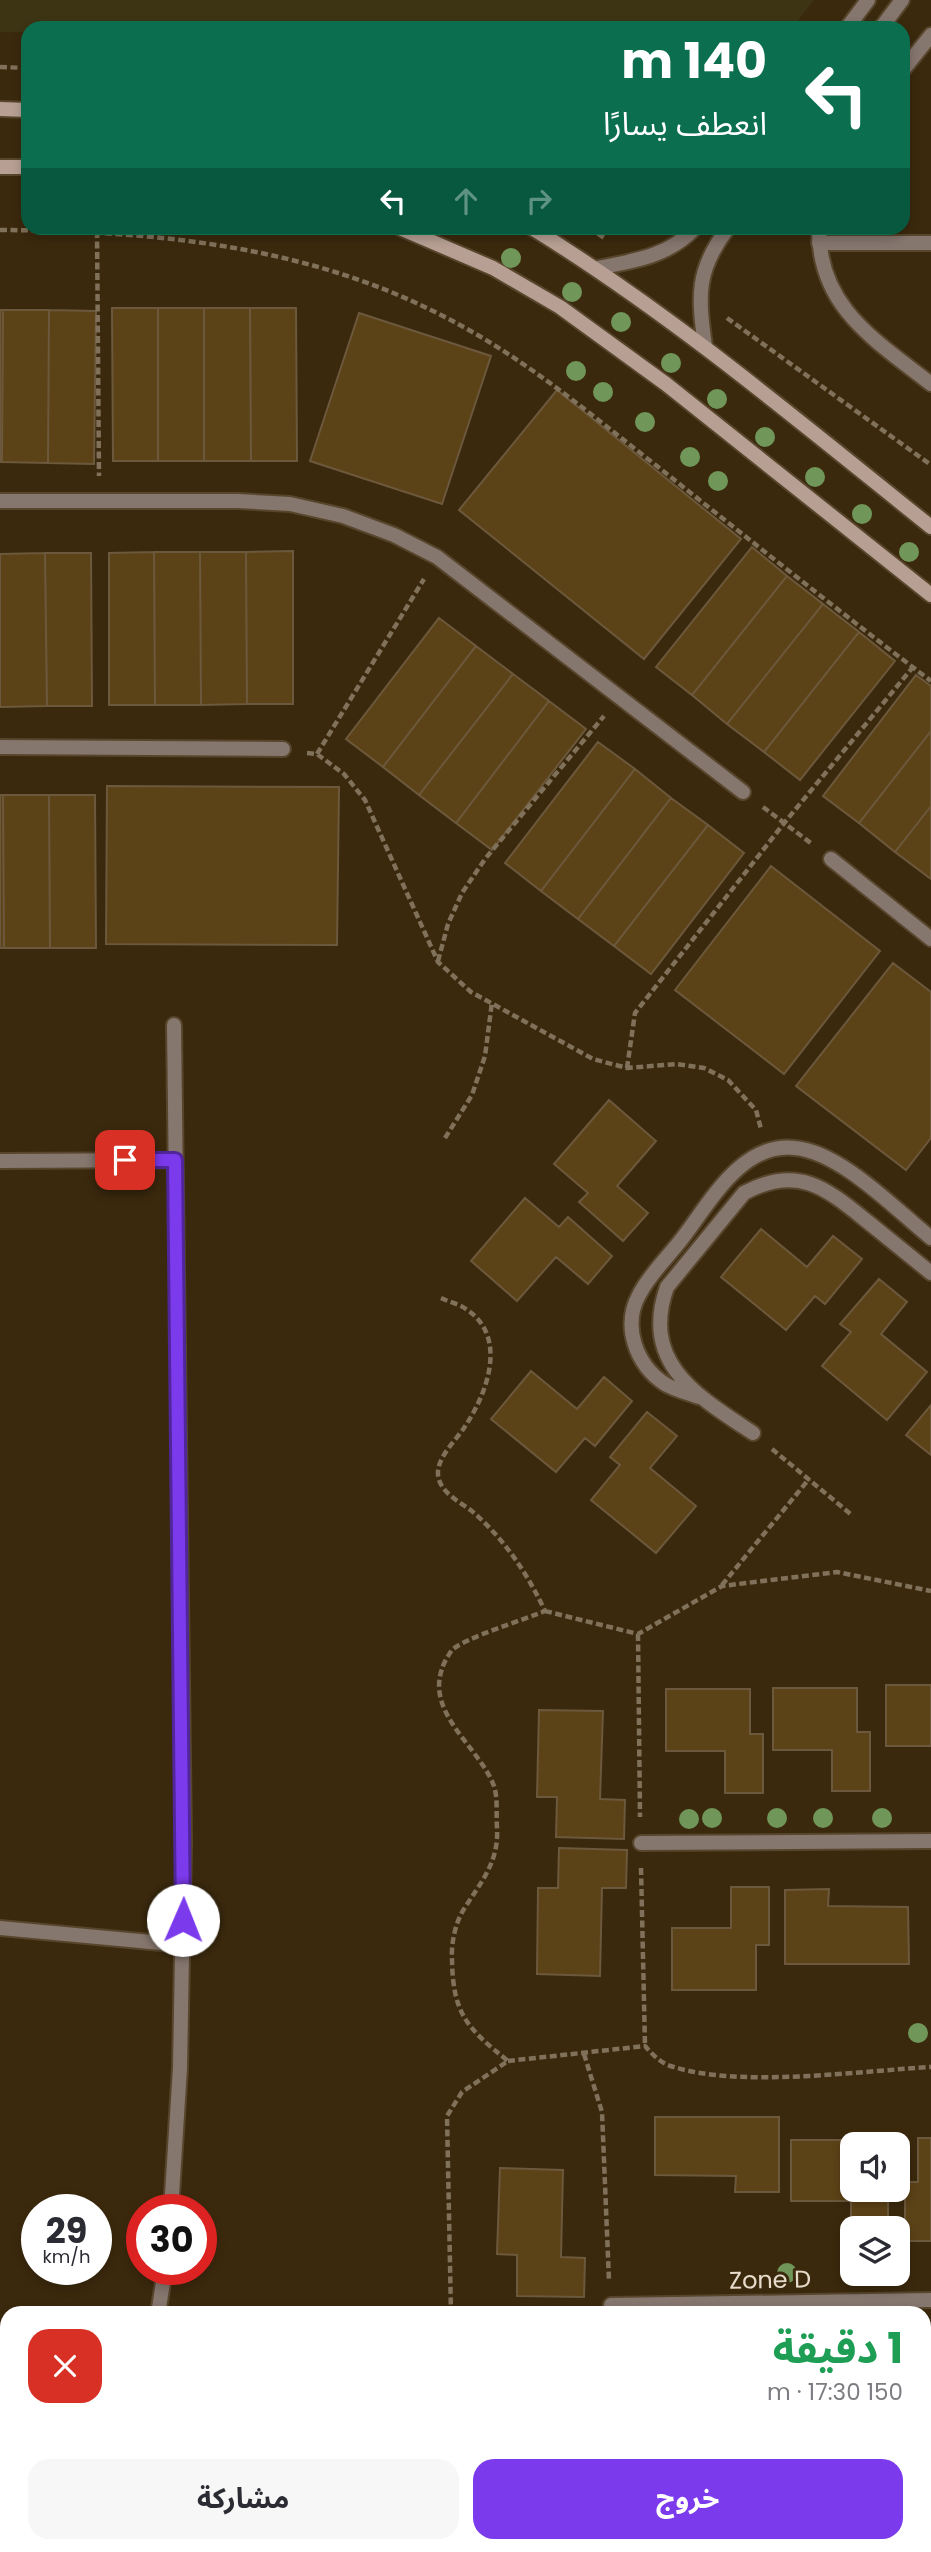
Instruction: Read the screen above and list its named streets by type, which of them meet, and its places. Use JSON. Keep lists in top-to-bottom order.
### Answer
{
  "streets": {
    "street": ["Zone D"]
  },
  "page": {
    "turn": ["140 m", "انعطف يسارًا"],
    "speed": "29 km/h",
    "limit": "30",
    "heading": ["1 دقيقة", "150 m · 17:30"],
    "buttons": ["خروج", "مشاركة"]
  }
}
